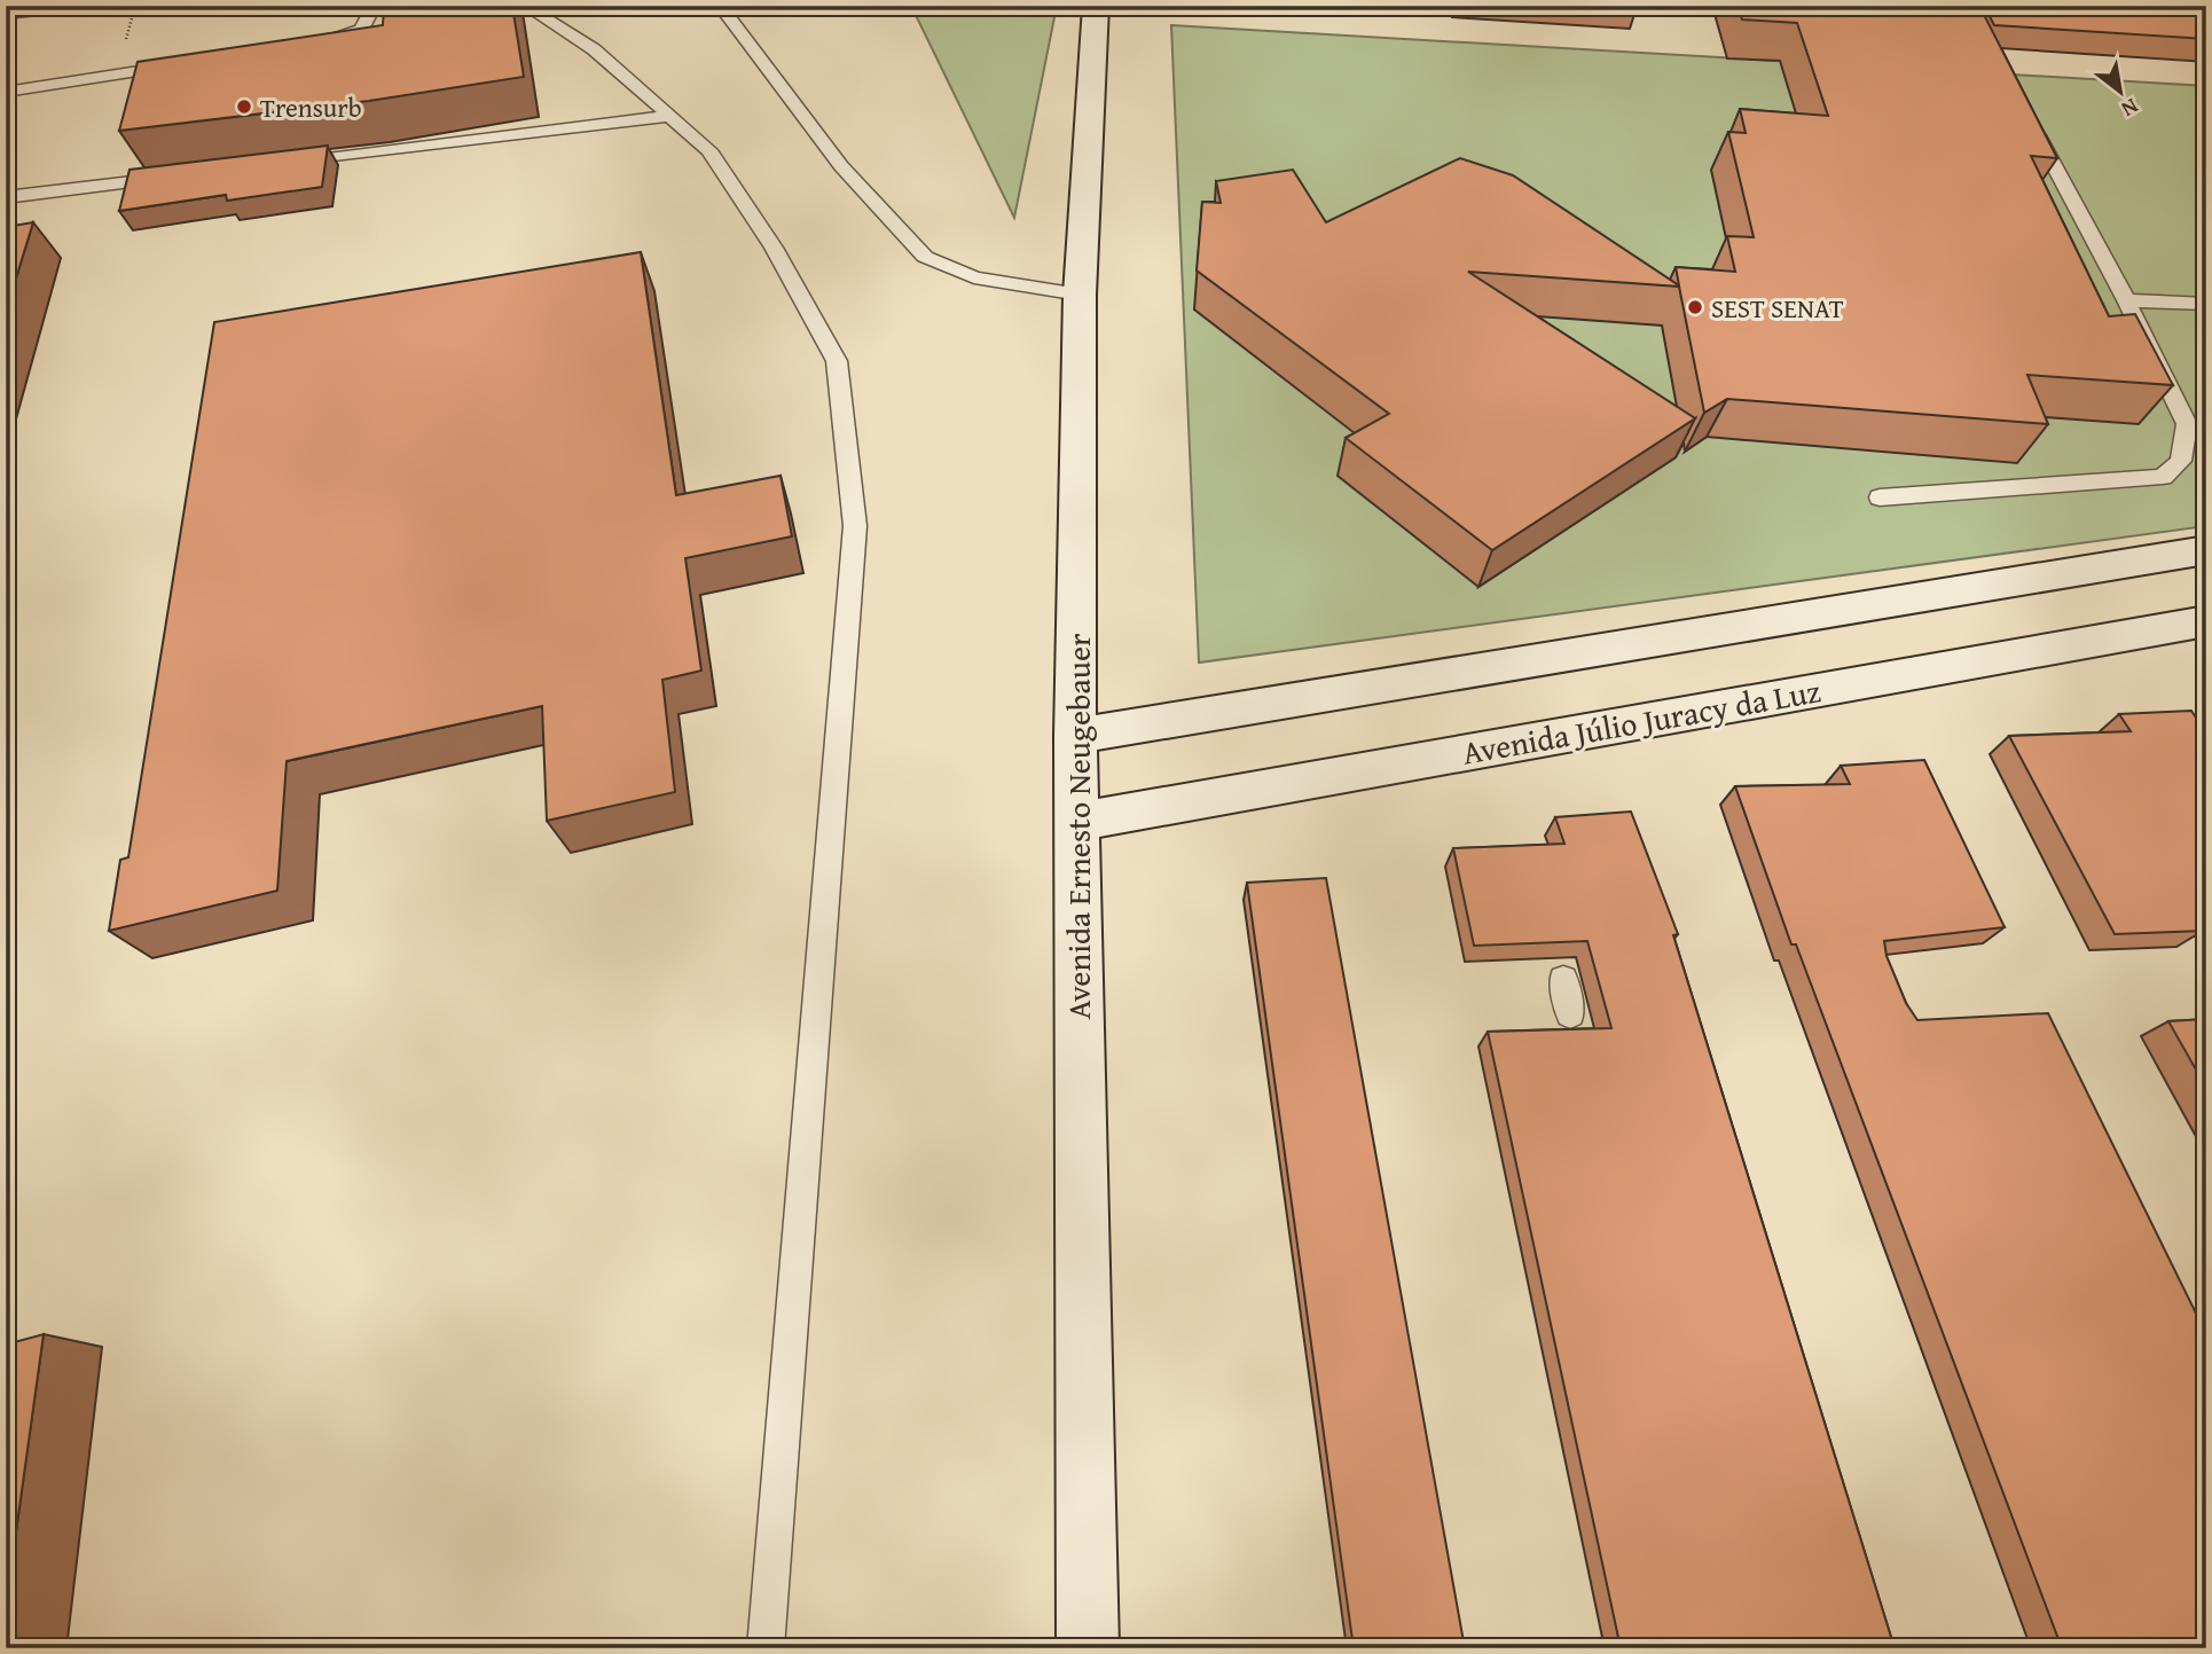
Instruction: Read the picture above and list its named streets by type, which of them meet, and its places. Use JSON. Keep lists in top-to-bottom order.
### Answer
{
  "streets": {
    "street": ["Avenida Júlio Juracy da Luz", "Avenida Ernesto Neugebauer"]
  },
  "crossings": [
    ["Avenida Júlio Juracy da Luz", "Avenida Ernesto Neugebauer"]
  ],
  "places": ["Trensurb", "SEST SENAT"],
  "north": "bottom right"
}
